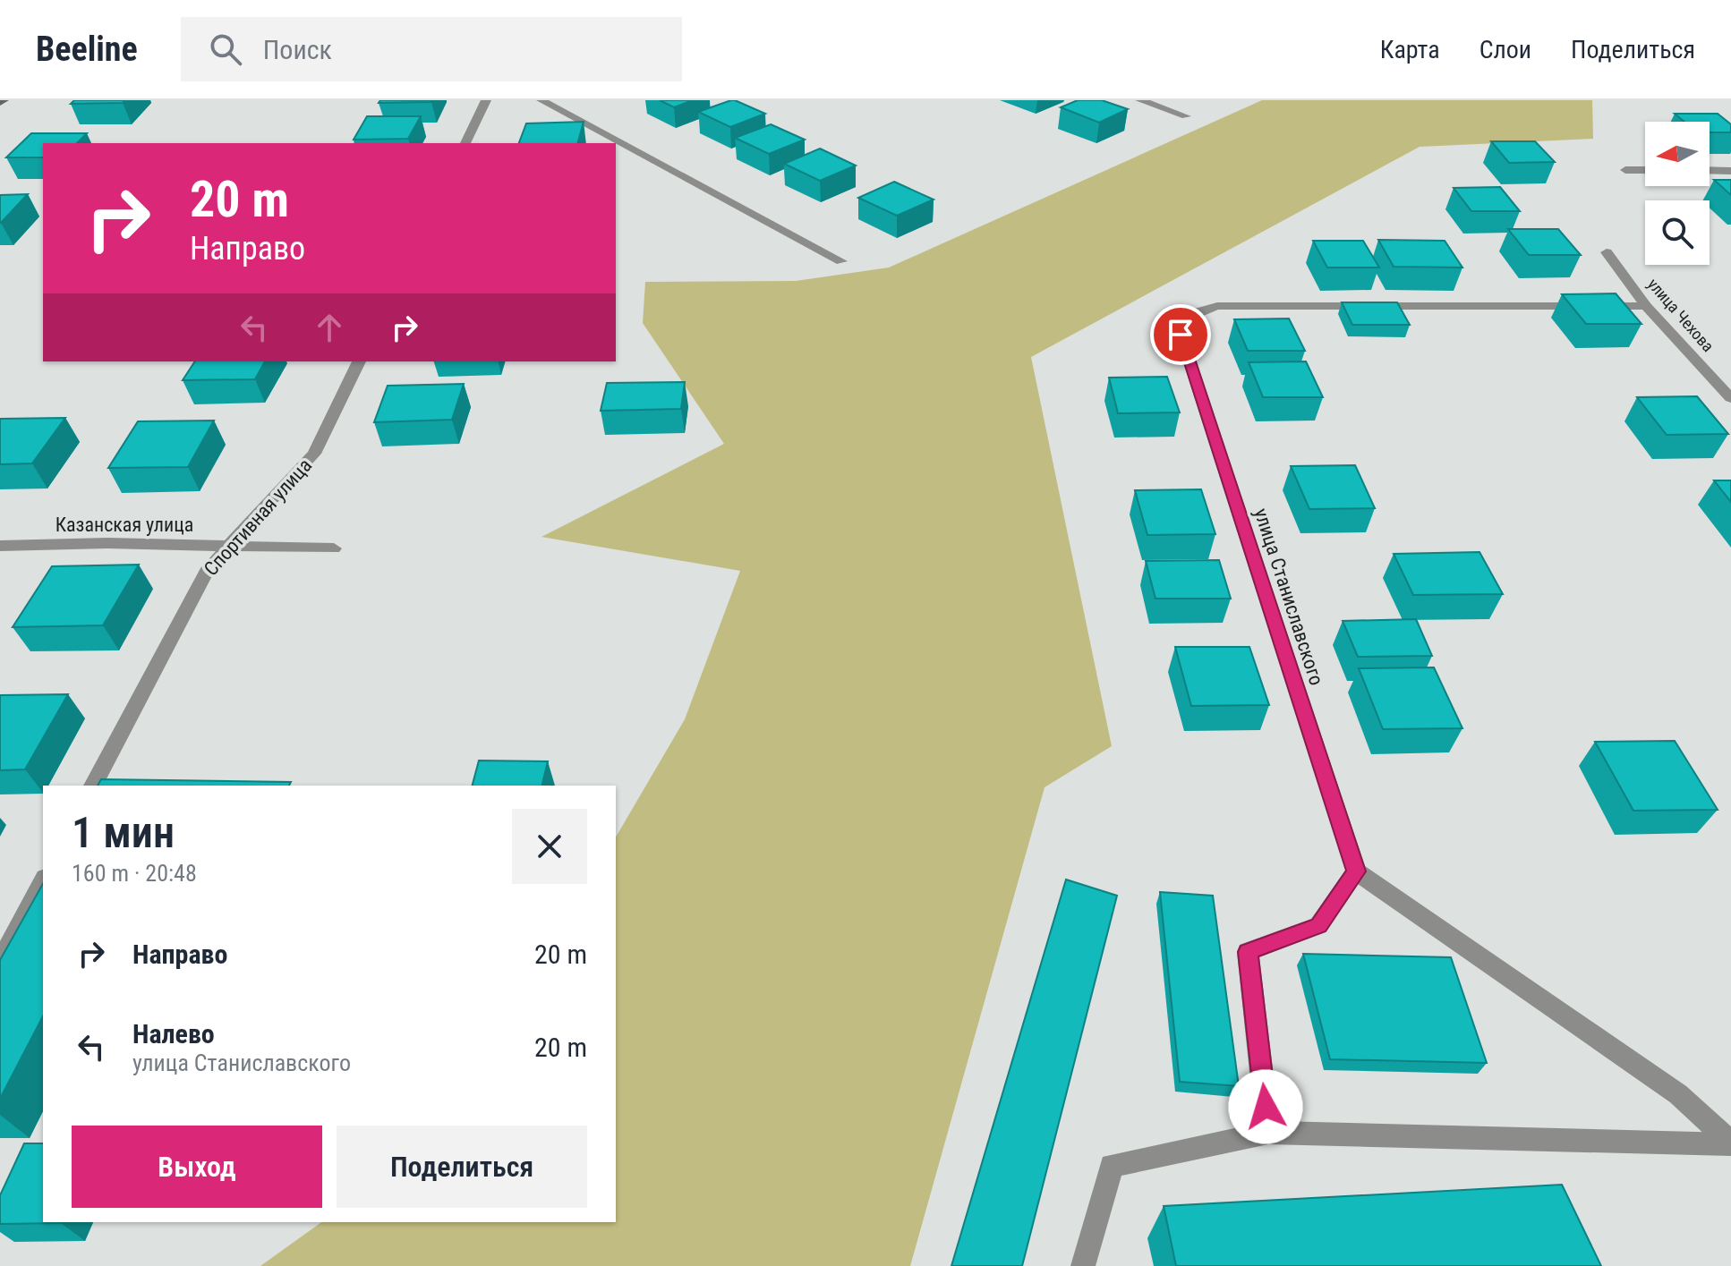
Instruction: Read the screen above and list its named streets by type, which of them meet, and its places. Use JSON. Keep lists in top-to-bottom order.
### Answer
{
  "streets": {
    "street": [
      "улица Чехова",
      "Спортивная улица",
      "Казанская улица",
      "улица Станиславского"
    ]
  },
  "crossings": [
    ["улица Чехова", "улица Станиславского"],
    ["Спортивная улица", "Казанская улица"]
  ],
  "north": "left",
  "page": {
    "header": "Beeline",
    "search": "Поиск",
    "nav": ["Карта", "Слои", "Поделиться"],
    "turn": ["20 m", "Направо"],
    "heading": ["1 мин", "160 m · 20:48"],
    "list": [
      {
        "name": "Направо",
        "value": "20 m"
      },
      {
        "name": "Налево",
        "note": "улица Станиславского",
        "value": "20 m"
      }
    ],
    "buttons": ["Выход", "Поделиться"]
  }
}
